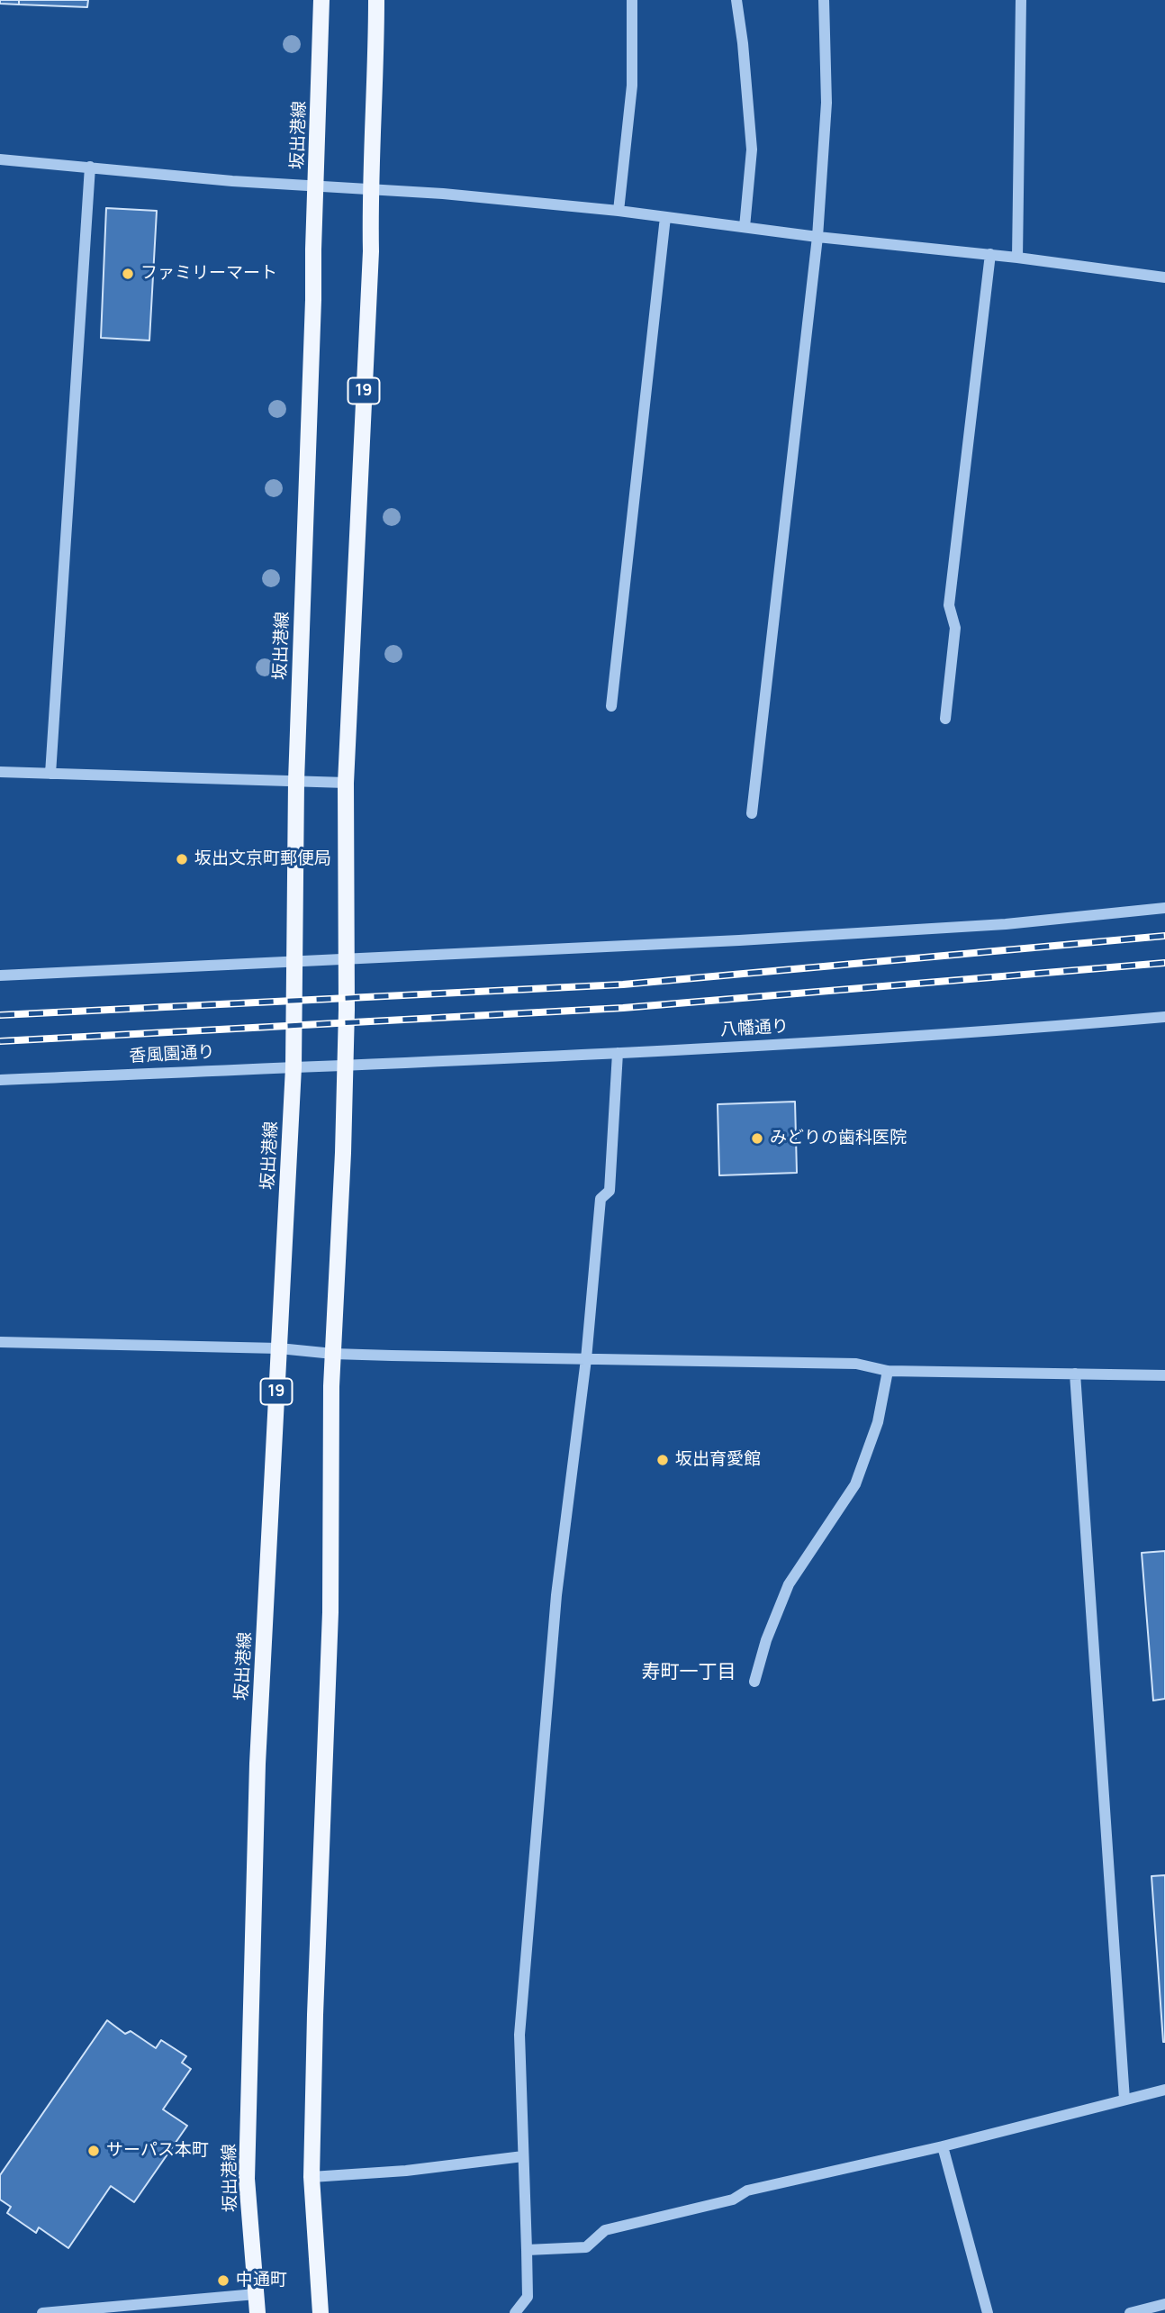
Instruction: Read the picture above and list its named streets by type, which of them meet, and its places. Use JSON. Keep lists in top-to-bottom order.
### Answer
{
  "streets": {
    "main road": ["坂出港線", "19"],
    "street": ["八幡通り", "香風園通り"]
  },
  "crossings": [
    ["坂出港線", "香風園通り"],
    ["19", "八幡通り"],
    ["19", "香風園通り"],
    ["八幡通り", "香風園通り"]
  ],
  "districts": ["寿町一丁目"],
  "places": [
    "ファミリーマート",
    "坂出文京町郵便局",
    "みどりの歯科医院",
    "坂出育愛館",
    "サーパス本町",
    "中通町"
  ]
}
